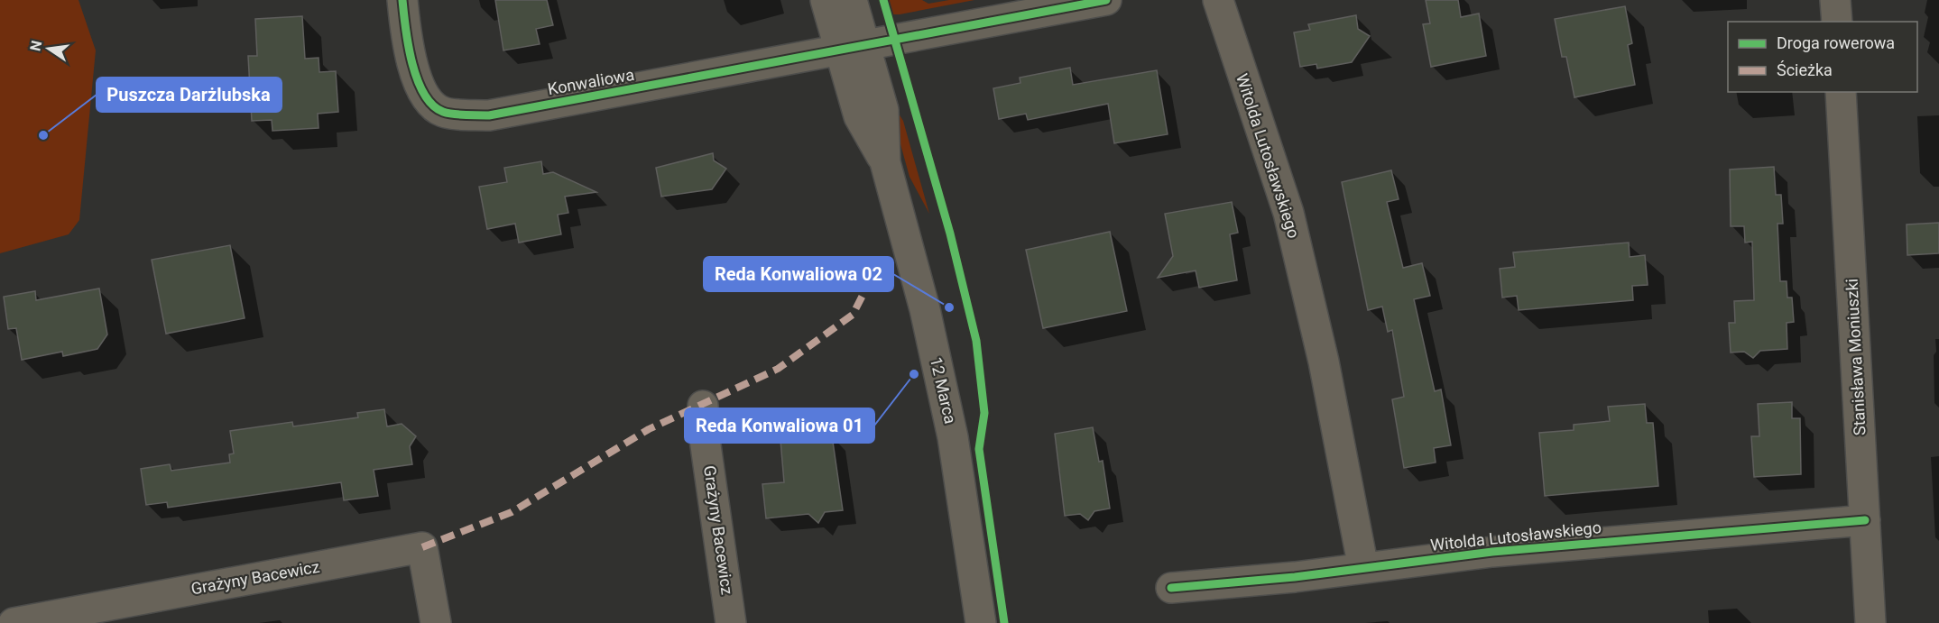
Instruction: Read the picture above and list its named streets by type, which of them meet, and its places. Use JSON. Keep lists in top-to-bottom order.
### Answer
{
  "streets": {
    "street": [
      "Konwaliowa",
      "Witolda Lutosławskiego",
      "Stanisława Moniuszki",
      "12 Marca",
      "Grażyny Bacewicz"
    ]
  },
  "crossings": [
    ["Konwaliowa", "12 Marca"],
    ["Witolda Lutosławskiego", "Stanisława Moniuszki"]
  ],
  "places": ["Puszcza Darżlubska", "Reda Konwaliowa 02", "Reda Konwaliowa 01"],
  "legend": ["Droga rowerowa", "Ścieżka"],
  "north": "left"
}
